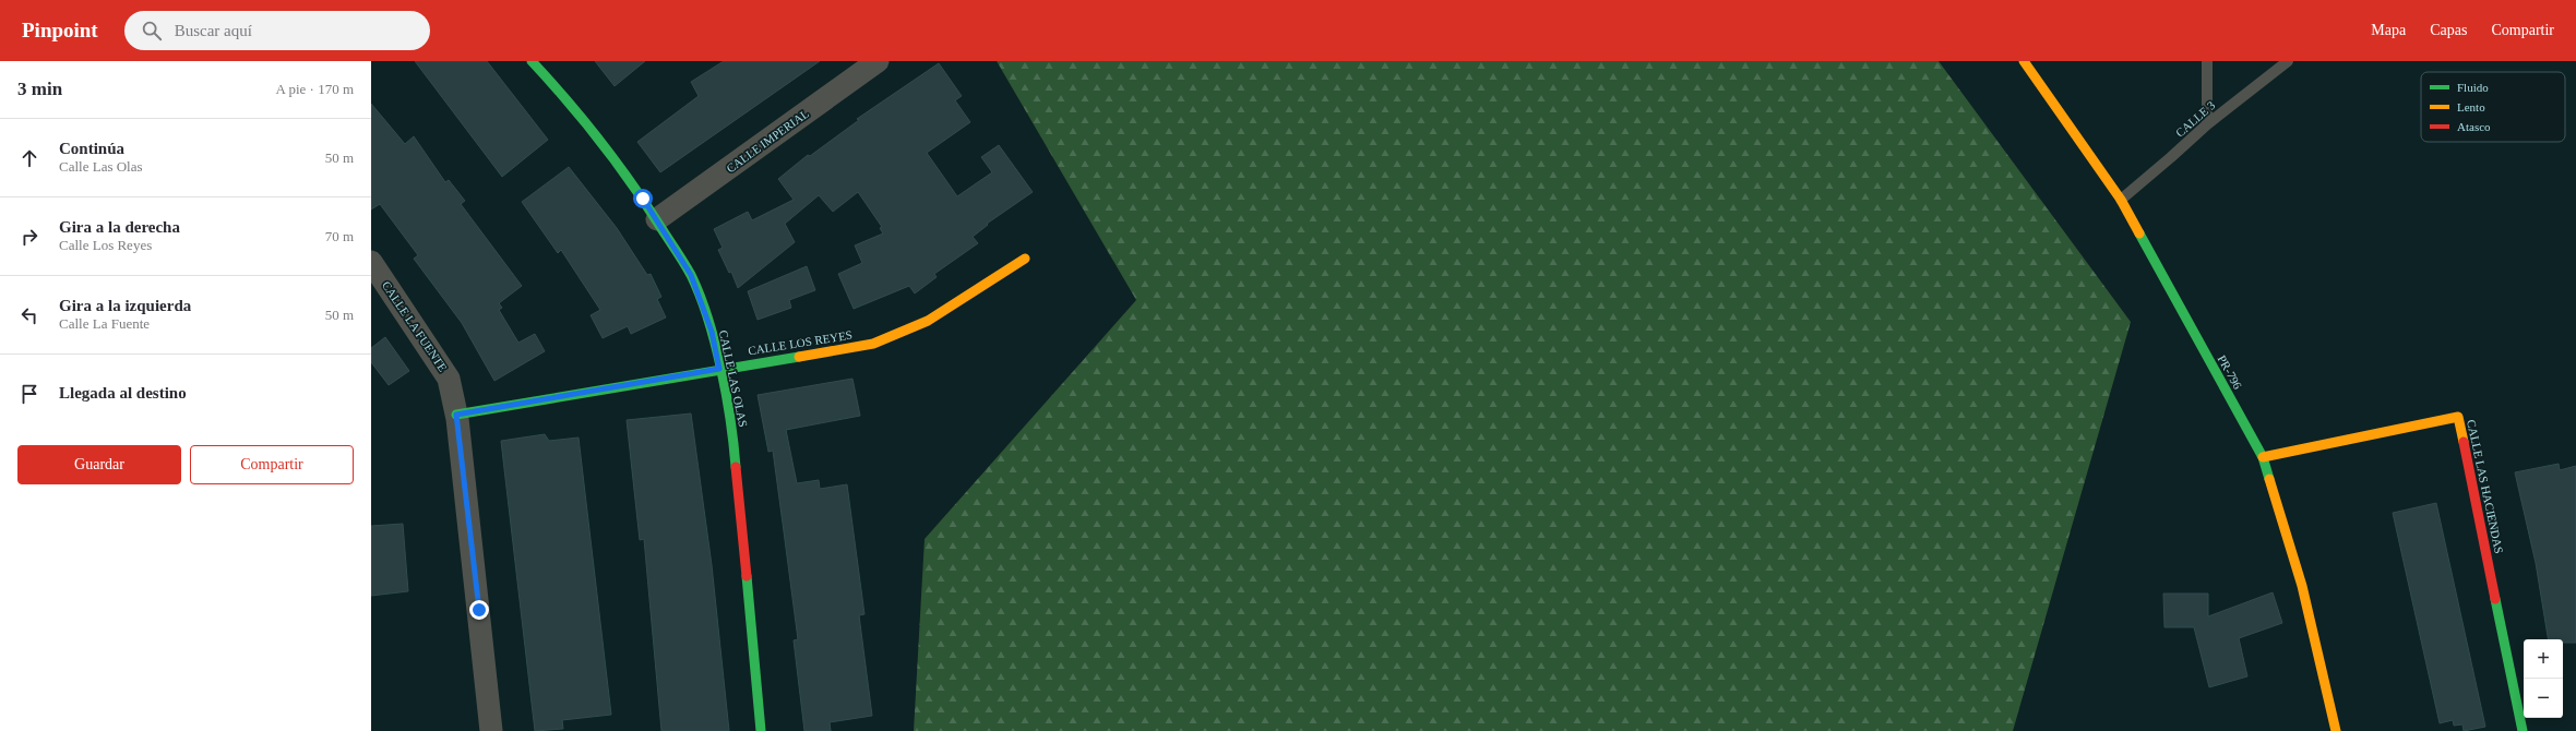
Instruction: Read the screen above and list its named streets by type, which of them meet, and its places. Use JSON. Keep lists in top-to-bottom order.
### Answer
{
  "streets": {
    "street": [
      "CALLE IMPERIAL",
      "CALLE LA FUENTE",
      "CALLE LOS REYES",
      "PR-796",
      "CALLE LAS OLAS",
      "CALLE LAS HACIENDAS"
    ],
    "lane": ["CALLE 3"]
  },
  "crossings": [
    ["CALLE 3", "PR-796"],
    ["CALLE IMPERIAL", "CALLE LAS OLAS"],
    ["CALLE LA FUENTE", "CALLE LOS REYES"],
    ["CALLE LOS REYES", "CALLE LAS OLAS"],
    ["PR-796", "CALLE LAS HACIENDAS"]
  ],
  "legend": ["Fluido", "Lento", "Atasco"],
  "page": {
    "header": "Pinpoint",
    "search": "Buscar aquí",
    "nav": ["Mapa", "Capas", "Compartir"],
    "heading": ["3 min", "A pie · 170 m"],
    "list": [
      ["Continúa", "Calle Las Olas", "50 m"],
      ["Gira a la derecha", "Calle Los Reyes", "70 m"],
      ["Gira a la izquierda", "Calle La Fuente", "50 m"],
      "Llegada al destino"
    ],
    "buttons": ["Guardar", "Compartir"],
    "map_buttons": ["+", "−"]
  }
}
